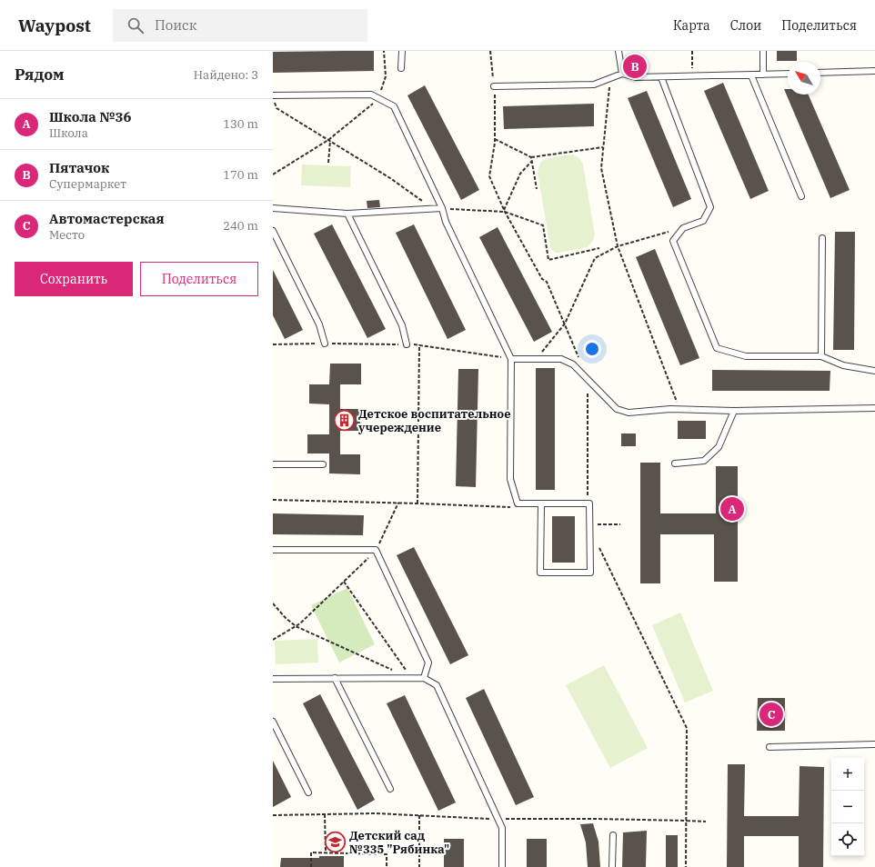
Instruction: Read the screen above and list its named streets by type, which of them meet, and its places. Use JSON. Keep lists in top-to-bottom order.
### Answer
{
  "places": {
    "building": ["Детское воспитательное учереждение"],
    "school or university": ["Детский сад №335 \"Рябинка\""]
  },
  "north": "top left",
  "page": {
    "header": "Waypost",
    "search": "Поиск",
    "nav": ["Карта", "Слои", "Поделиться"],
    "heading": ["Рядом", "Найдено: 3"],
    "pins": ["B", "A", "C"],
    "list": [
      {
        "mark": "A",
        "name": "Школа №36",
        "note": "Школа",
        "value": "130 m"
      },
      {
        "mark": "B",
        "name": "Пятачок",
        "note": "Супермаркет",
        "value": "170 m"
      },
      {
        "mark": "C",
        "name": "Автомастерская",
        "note": "Место",
        "value": "240 m"
      }
    ],
    "buttons": ["Сохранить", "Поделиться"],
    "map_buttons": ["+", "−"]
  }
}
